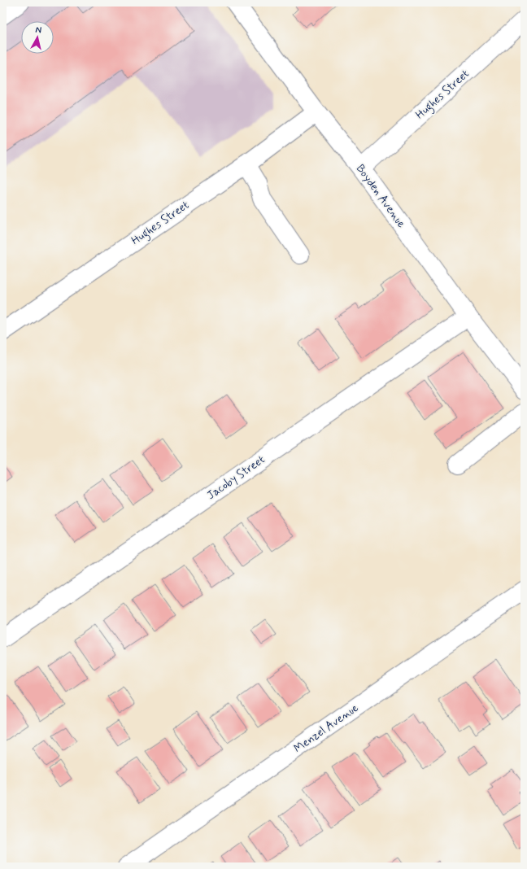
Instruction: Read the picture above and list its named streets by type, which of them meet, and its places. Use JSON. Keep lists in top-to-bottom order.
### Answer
{
  "streets": {
    "street": [
      "Hughes Street",
      "Boyden Avenue",
      "Jacoby Street",
      "Menzel Avenue"
    ]
  },
  "crossings": [
    ["Hughes Street", "Boyden Avenue"],
    ["Boyden Avenue", "Jacoby Street"]
  ],
  "north": "top"
}
